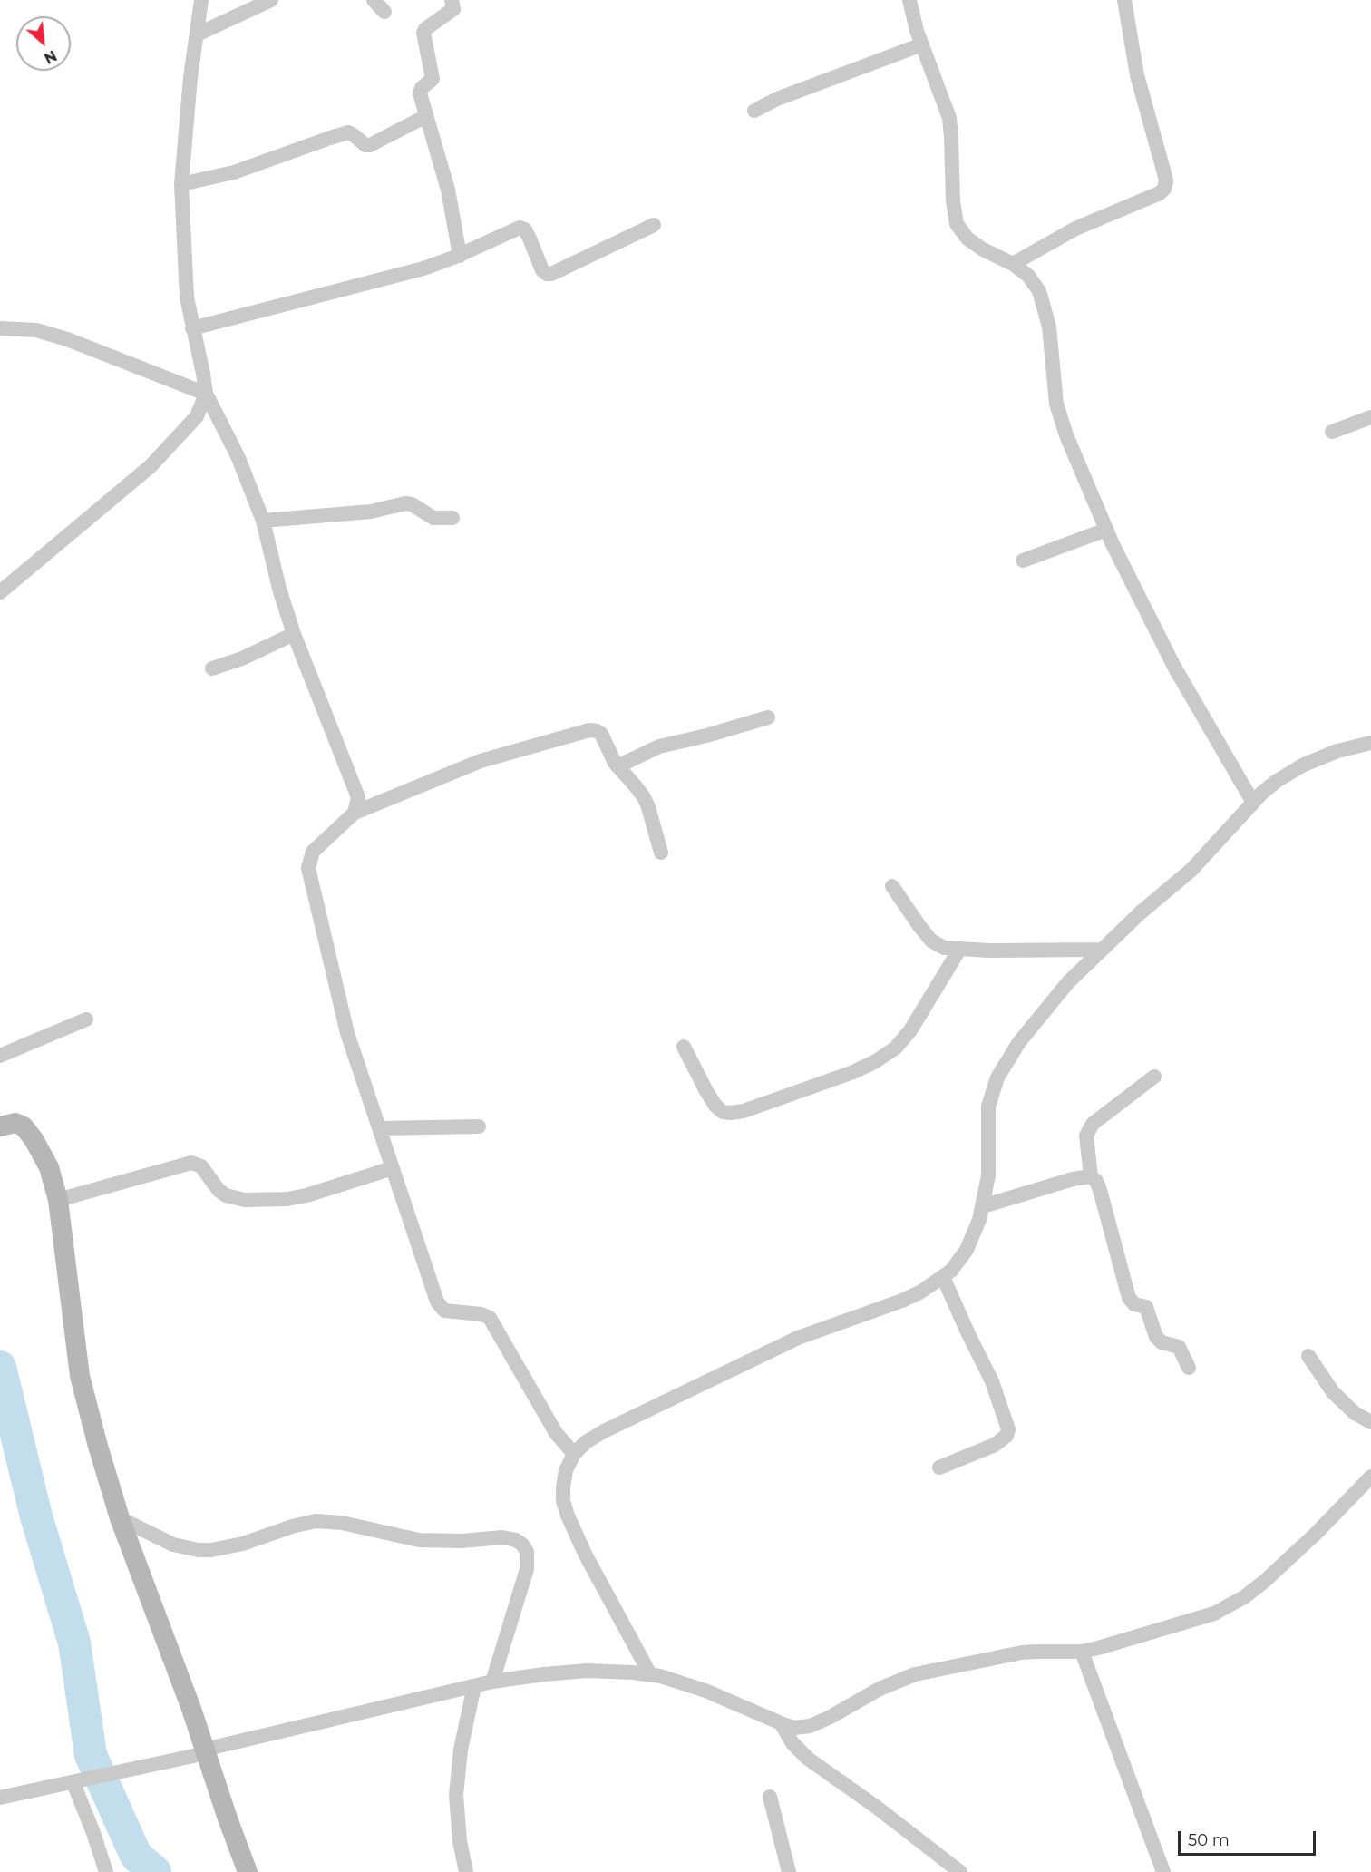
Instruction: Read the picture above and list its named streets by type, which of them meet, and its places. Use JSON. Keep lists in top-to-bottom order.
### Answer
{
  "scale_bar": "50 m",
  "north": "bottom right"
}
